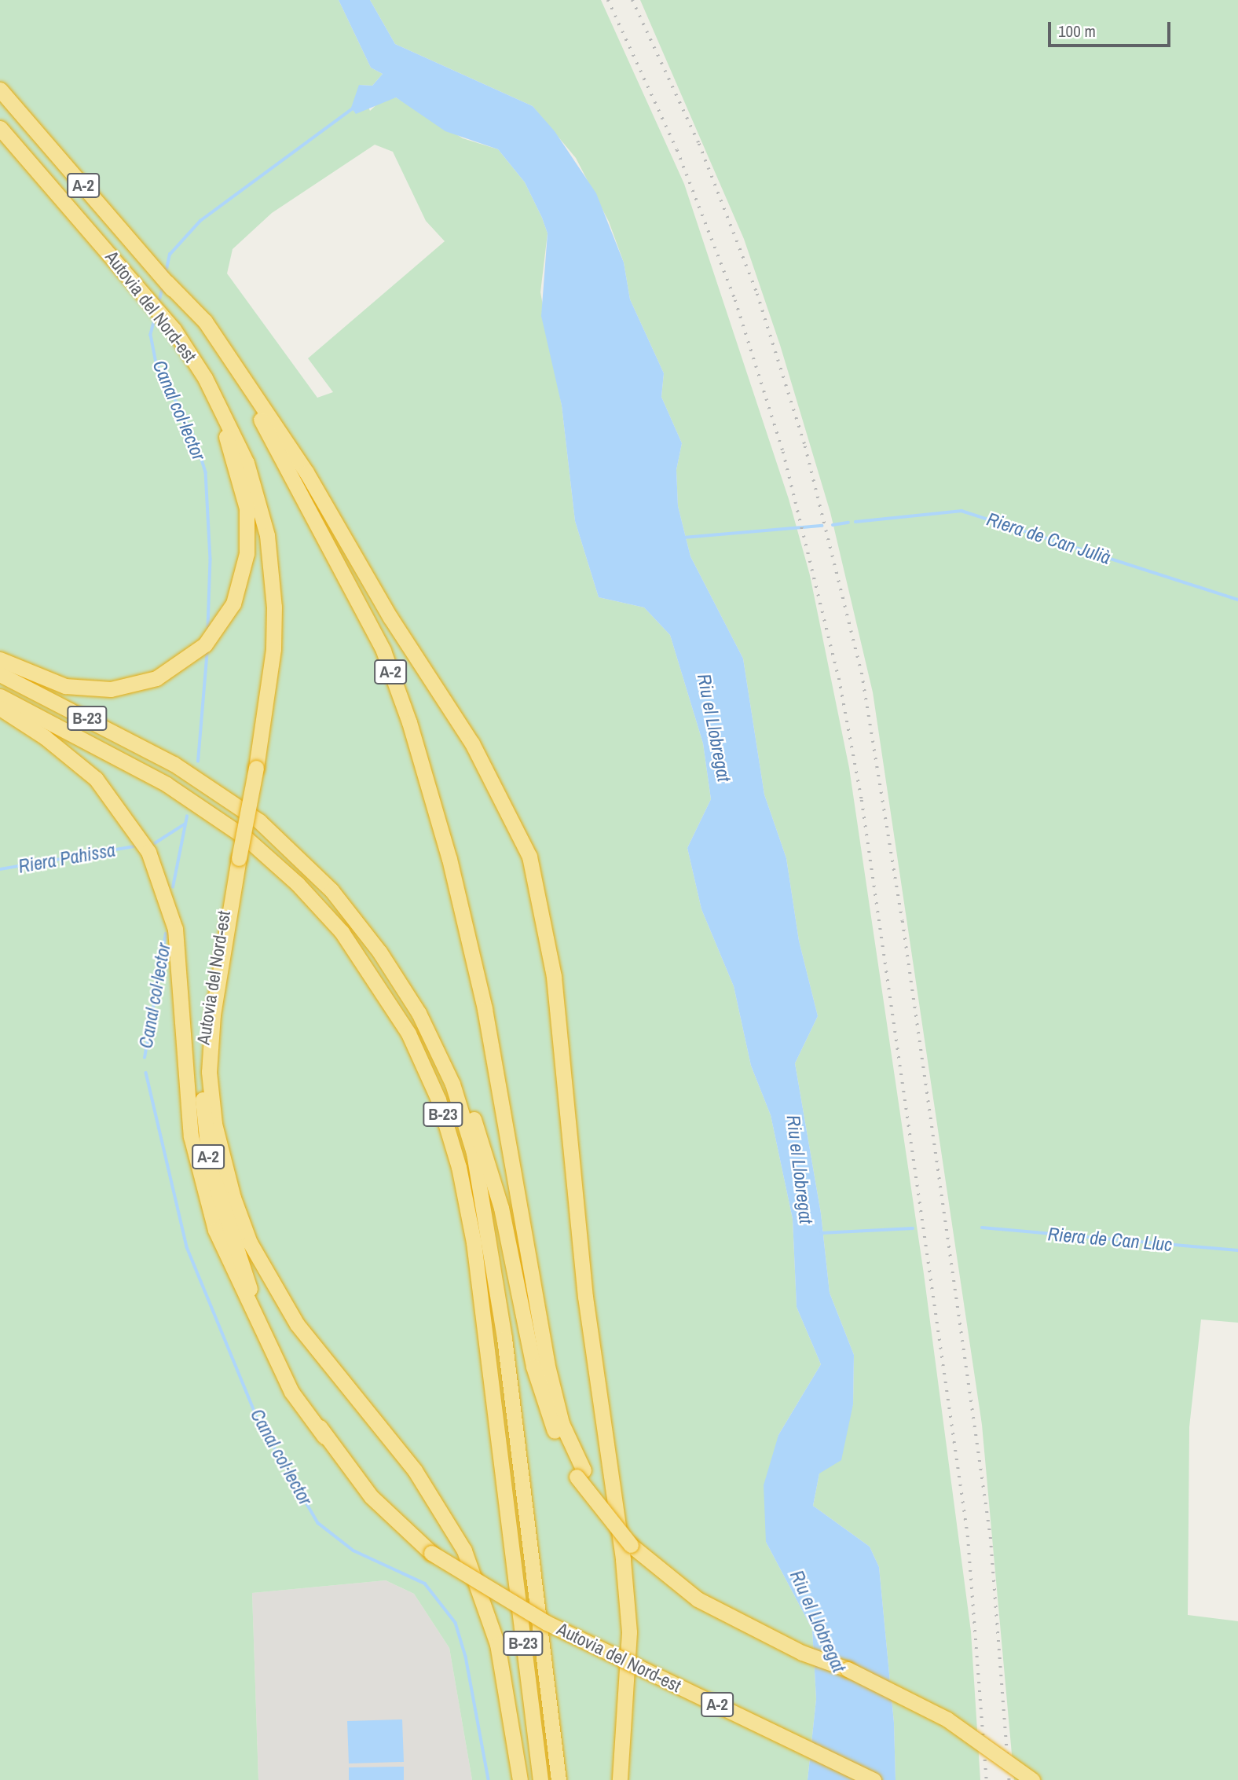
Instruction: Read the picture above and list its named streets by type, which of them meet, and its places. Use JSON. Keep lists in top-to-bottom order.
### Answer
{
  "streets": {
    "highway": ["A-2", "Autovia del Nord-est", "B-23"]
  },
  "crossings": [
    ["A-2", "Autovia del Nord-est"]
  ],
  "water": [
    "Canal col·lector",
    "Riera de Can Julià",
    "Riu el Llobregat",
    "Riera Pahissa",
    "Riera de Can Lluc"
  ],
  "scale_bar": "100 m"
}
